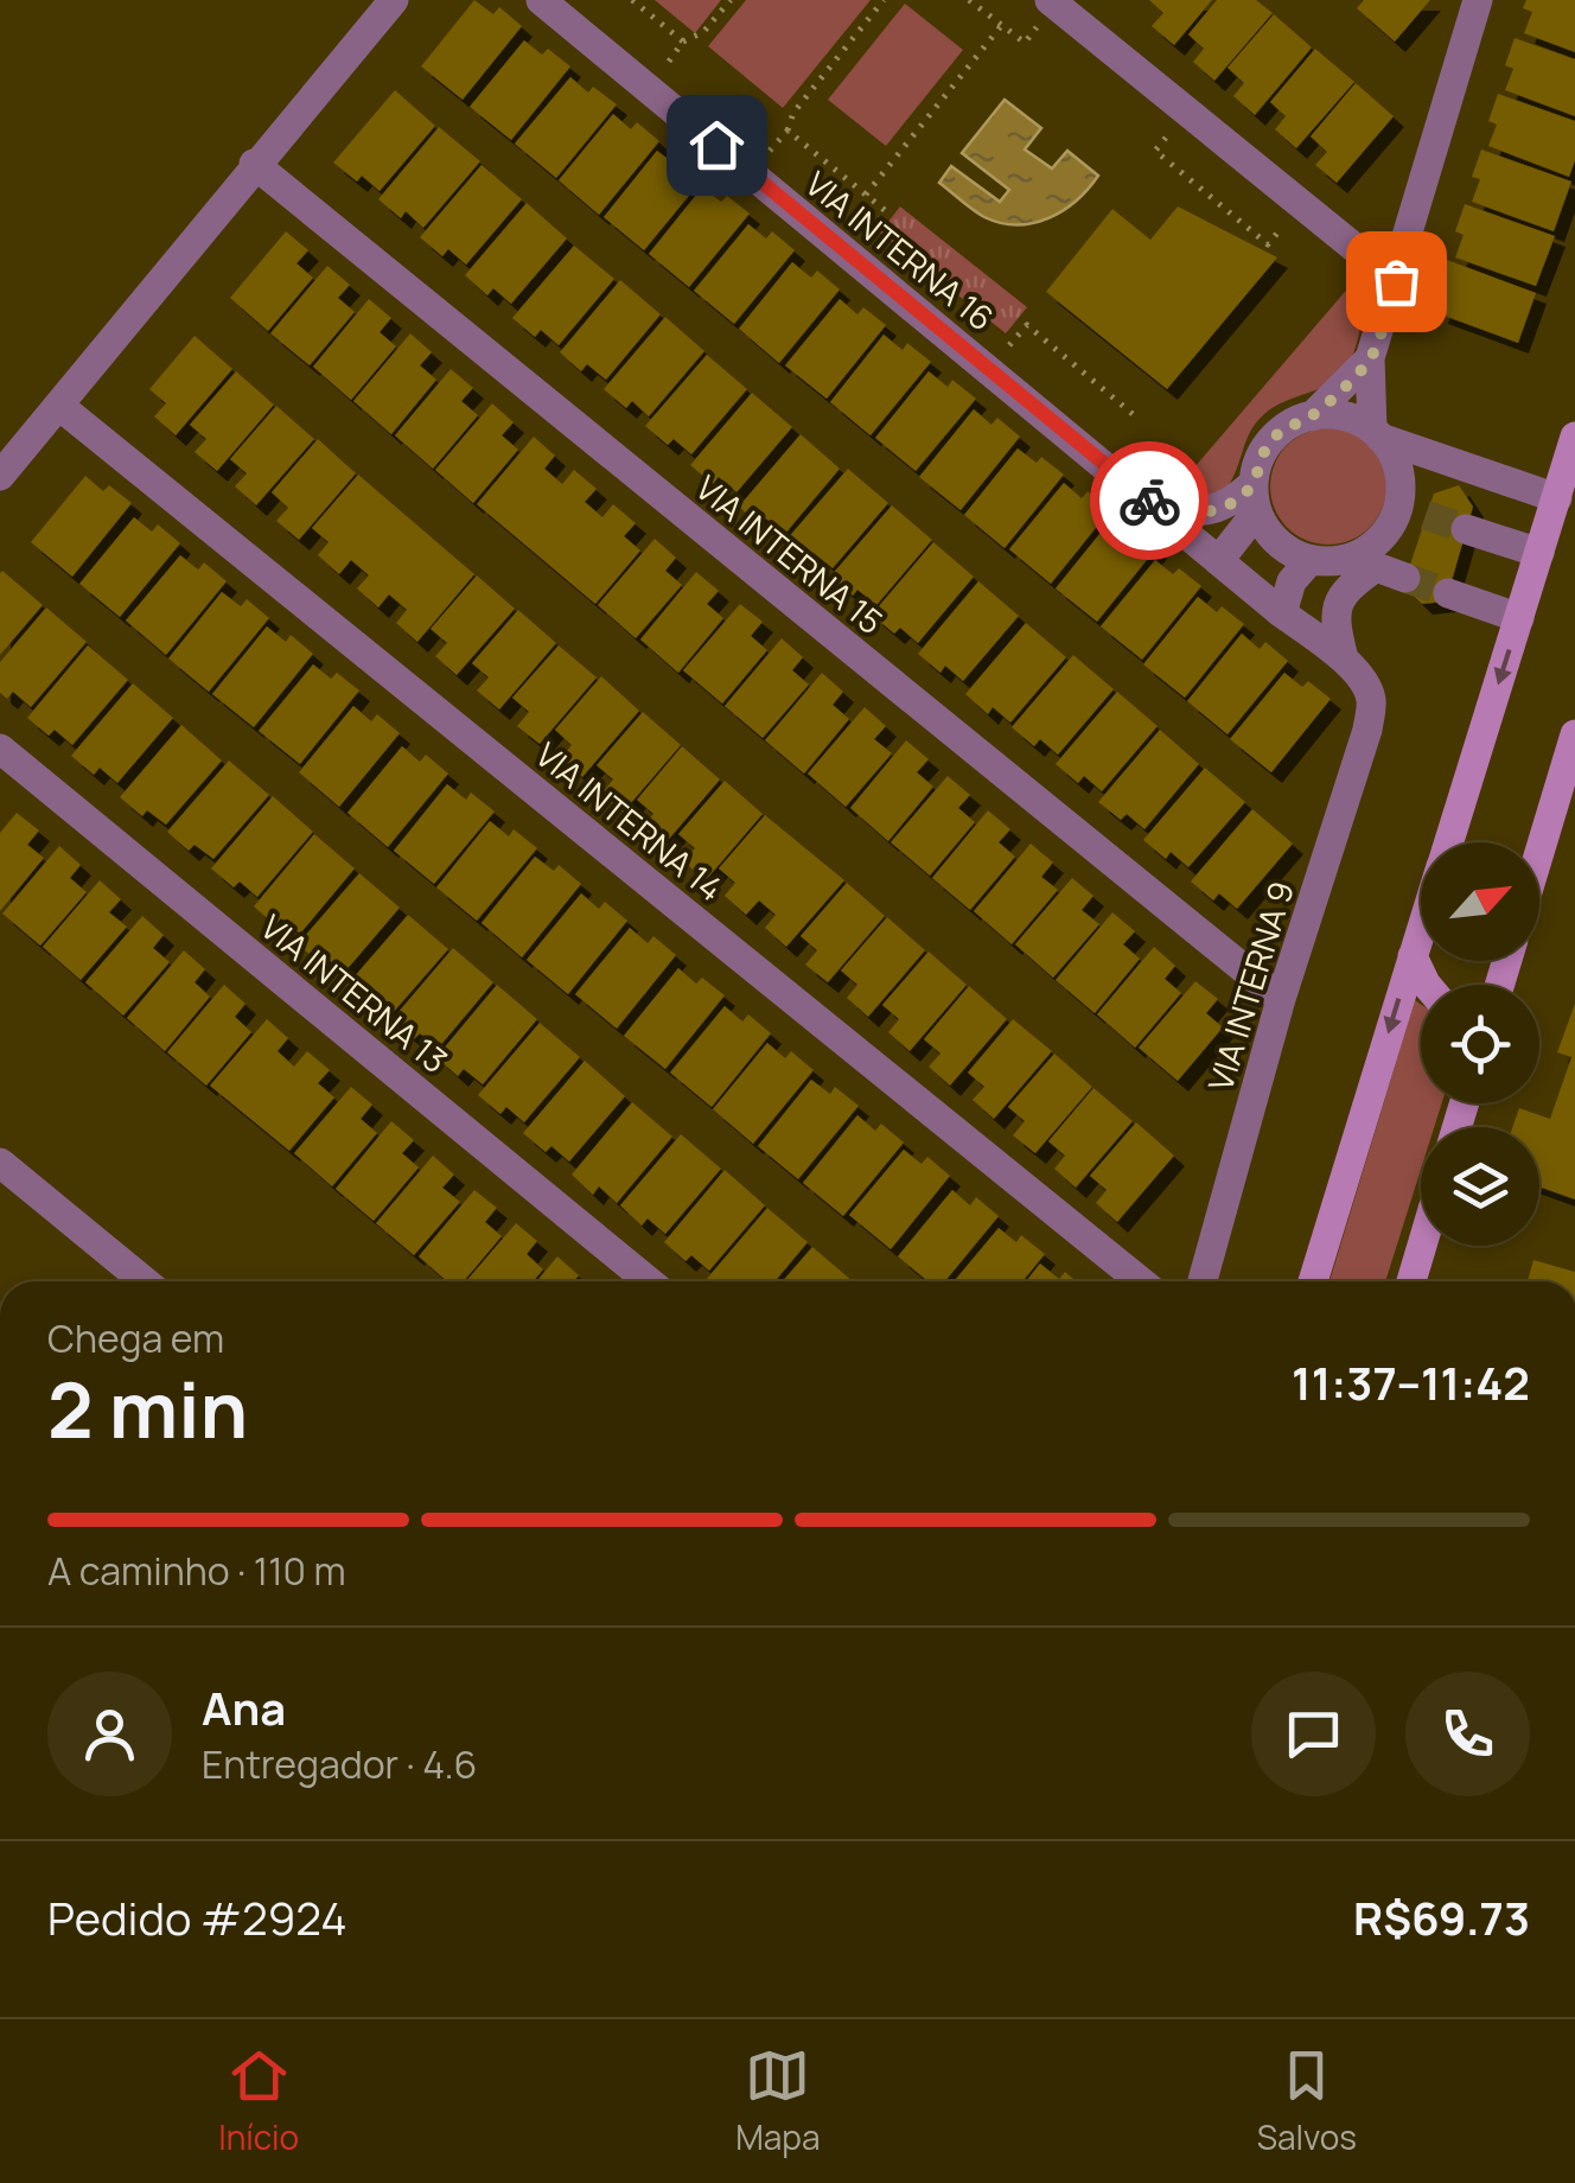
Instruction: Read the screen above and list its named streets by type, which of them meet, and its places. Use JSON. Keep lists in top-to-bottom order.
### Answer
{
  "streets": {
    "street": [
      "VIA INTERNA 16",
      "VIA INTERNA 15",
      "VIA INTERNA 14",
      "VIA INTERNA 9",
      "VIA INTERNA 13"
    ]
  },
  "crossings": [
    ["VIA INTERNA 16", "VIA INTERNA 9"],
    ["VIA INTERNA 15", "VIA INTERNA 9"]
  ],
  "north": "top right",
  "page": {
    "heading": ["2 min", "Chega em", "11:37–11:42"],
    "panel": [
      "Ana",
      "Entregador · 4.6",
      "Pedido #2924",
      "R$69.73"
    ],
    "bar": "A caminho · 110 m",
    "tabs": ["Início", "Mapa", "Salvos"]
  }
}
